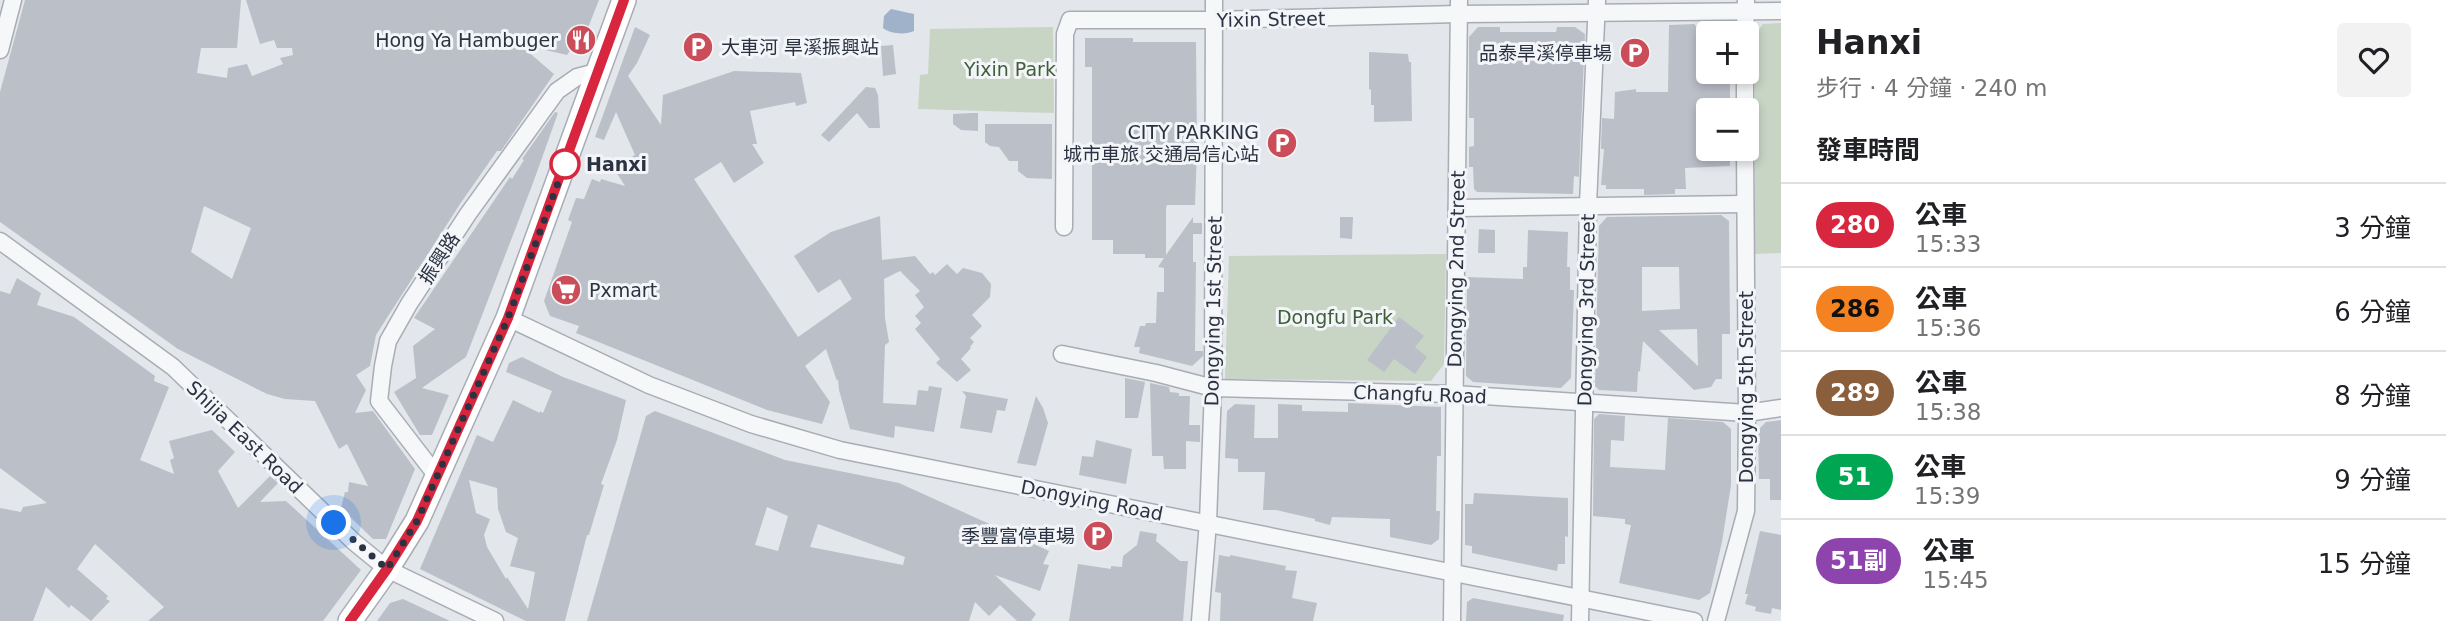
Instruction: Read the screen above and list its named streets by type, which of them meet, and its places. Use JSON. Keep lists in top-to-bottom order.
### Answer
{
  "streets": {
    "street": [
      "Yixin Street",
      "振興路",
      "Dongying 2nd Street",
      "Dongying 3rd Street",
      "Dongying 1st Street",
      "Dongying 5th Street",
      "Changfu Road",
      "Shijia East Road",
      "Dongying Road"
    ]
  },
  "crossings": [
    ["Yixin Street", "Dongying 2nd Street"],
    ["Yixin Street", "Dongying 3rd Street"],
    ["Yixin Street", "Dongying 1st Street"],
    ["Dongying 2nd Street", "Changfu Road"],
    ["Dongying 2nd Street", "Dongying Road"],
    ["Dongying 3rd Street", "Changfu Road"],
    ["Dongying 3rd Street", "Dongying Road"],
    ["Dongying 1st Street", "Changfu Road"],
    ["Dongying 1st Street", "Dongying Road"],
    ["Dongying 5th Street", "Changfu Road"]
  ],
  "parks": ["Yixin Park", "Dongfu Park"],
  "places": {
    "restaurant": ["Hong Ya Hambuger"],
    "parking": [
      "大車河 旱溪振興站",
      "品泰旱溪停車場",
      "CITY PARKING 城市車旅 交通局信心站",
      "季豐富停車場"
    ],
    "other": ["Hanxi"],
    "supermarket": ["Pxmart"]
  },
  "lines": ["bus line 280"],
  "page": {
    "heading": [
      ["Hanxi", "步行 · 4 分鐘 · 240 m"],
      "發車時間"
    ],
    "map_buttons": ["+", "−"],
    "list": [
      {
        "mark": "280",
        "name": "公車",
        "note": "15:33",
        "value": "3 分鐘"
      },
      {
        "mark": "286",
        "name": "公車",
        "note": "15:36",
        "value": "6 分鐘"
      },
      {
        "mark": "289",
        "name": "公車",
        "note": "15:38",
        "value": "8 分鐘"
      },
      {
        "mark": "51",
        "name": "公車",
        "note": "15:39",
        "value": "9 分鐘"
      },
      {
        "mark": "51副",
        "name": "公車",
        "note": "15:45",
        "value": "15 分鐘"
      }
    ]
  }
}
